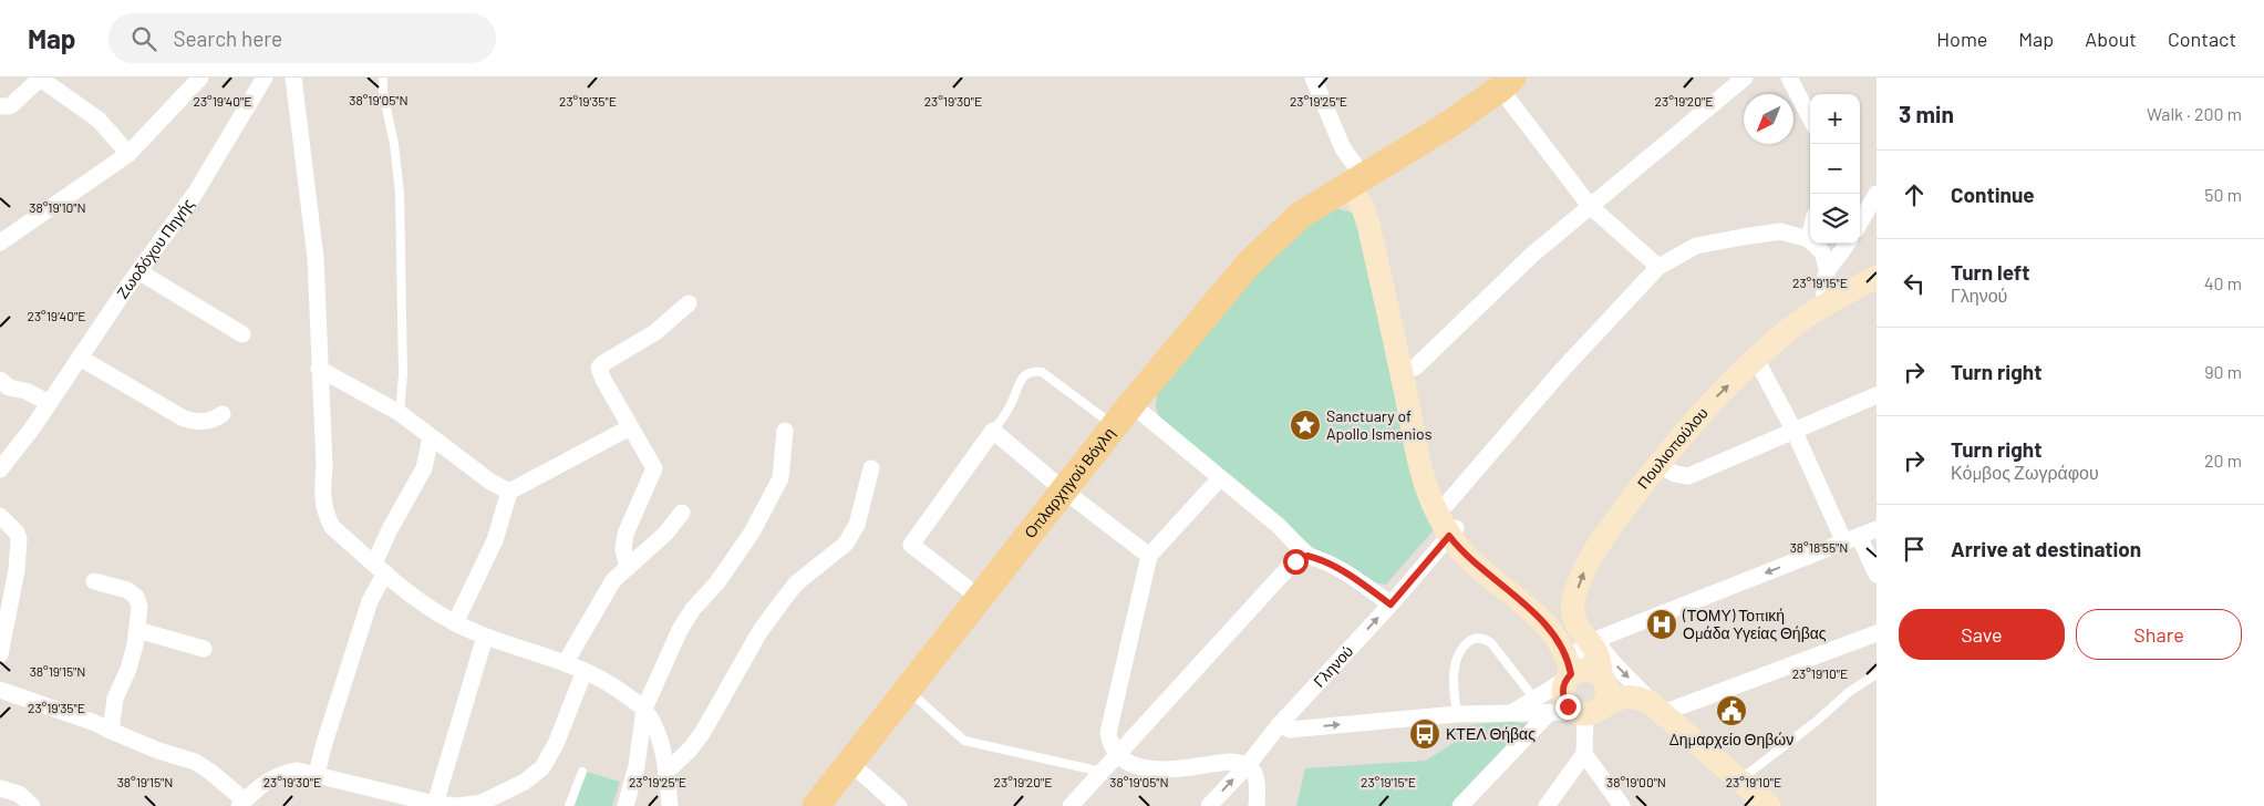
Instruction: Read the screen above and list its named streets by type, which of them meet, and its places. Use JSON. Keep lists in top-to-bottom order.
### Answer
{
  "streets": {
    "main road": ["Οπλαρχηγού Βόγλη"],
    "street": ["Ζωοδόχου Πηγής", "Πουλιοπούλου", "Γληνού"]
  },
  "places": {
    "place": ["Sanctuary of Apollo Ismenios"],
    "hospital": ["(ΤΟΜΥ) Τοπική Ομάδα Υγείας Θήβας"],
    "public building": ["Δημαρχείο Θηβών"],
    "bus stop": ["ΚΤΕΛ Θήβας"]
  },
  "north": "bottom left",
  "page": {
    "header": "Map",
    "search": "Search here",
    "nav": [
      "Home",
      "Map",
      "About",
      "Contact"
    ],
    "heading": ["3 min", "Walk · 200 m"],
    "map_buttons": ["+", "−"],
    "list": [
      ["Continue", "50 m"],
      ["Turn left", "Γληνού", "40 m"],
      ["Turn right", "90 m"],
      ["Turn right", "Κόμβος Ζωγράφου", "20 m"],
      "Arrive at destination"
    ],
    "buttons": ["Save", "Share"]
  },
  "coordinates": [
    "38°19'05\"N",
    "23°19'40\"E",
    "23°19'35\"E",
    "23°19'30\"E",
    "23°19'25\"E",
    "23°19'20\"E",
    "38°19'10\"N",
    "23°19'15\"E",
    "38°18'55\"N",
    "38°19'15\"N",
    "23°19'10\"E",
    "38°19'00\"N"
  ]
}
